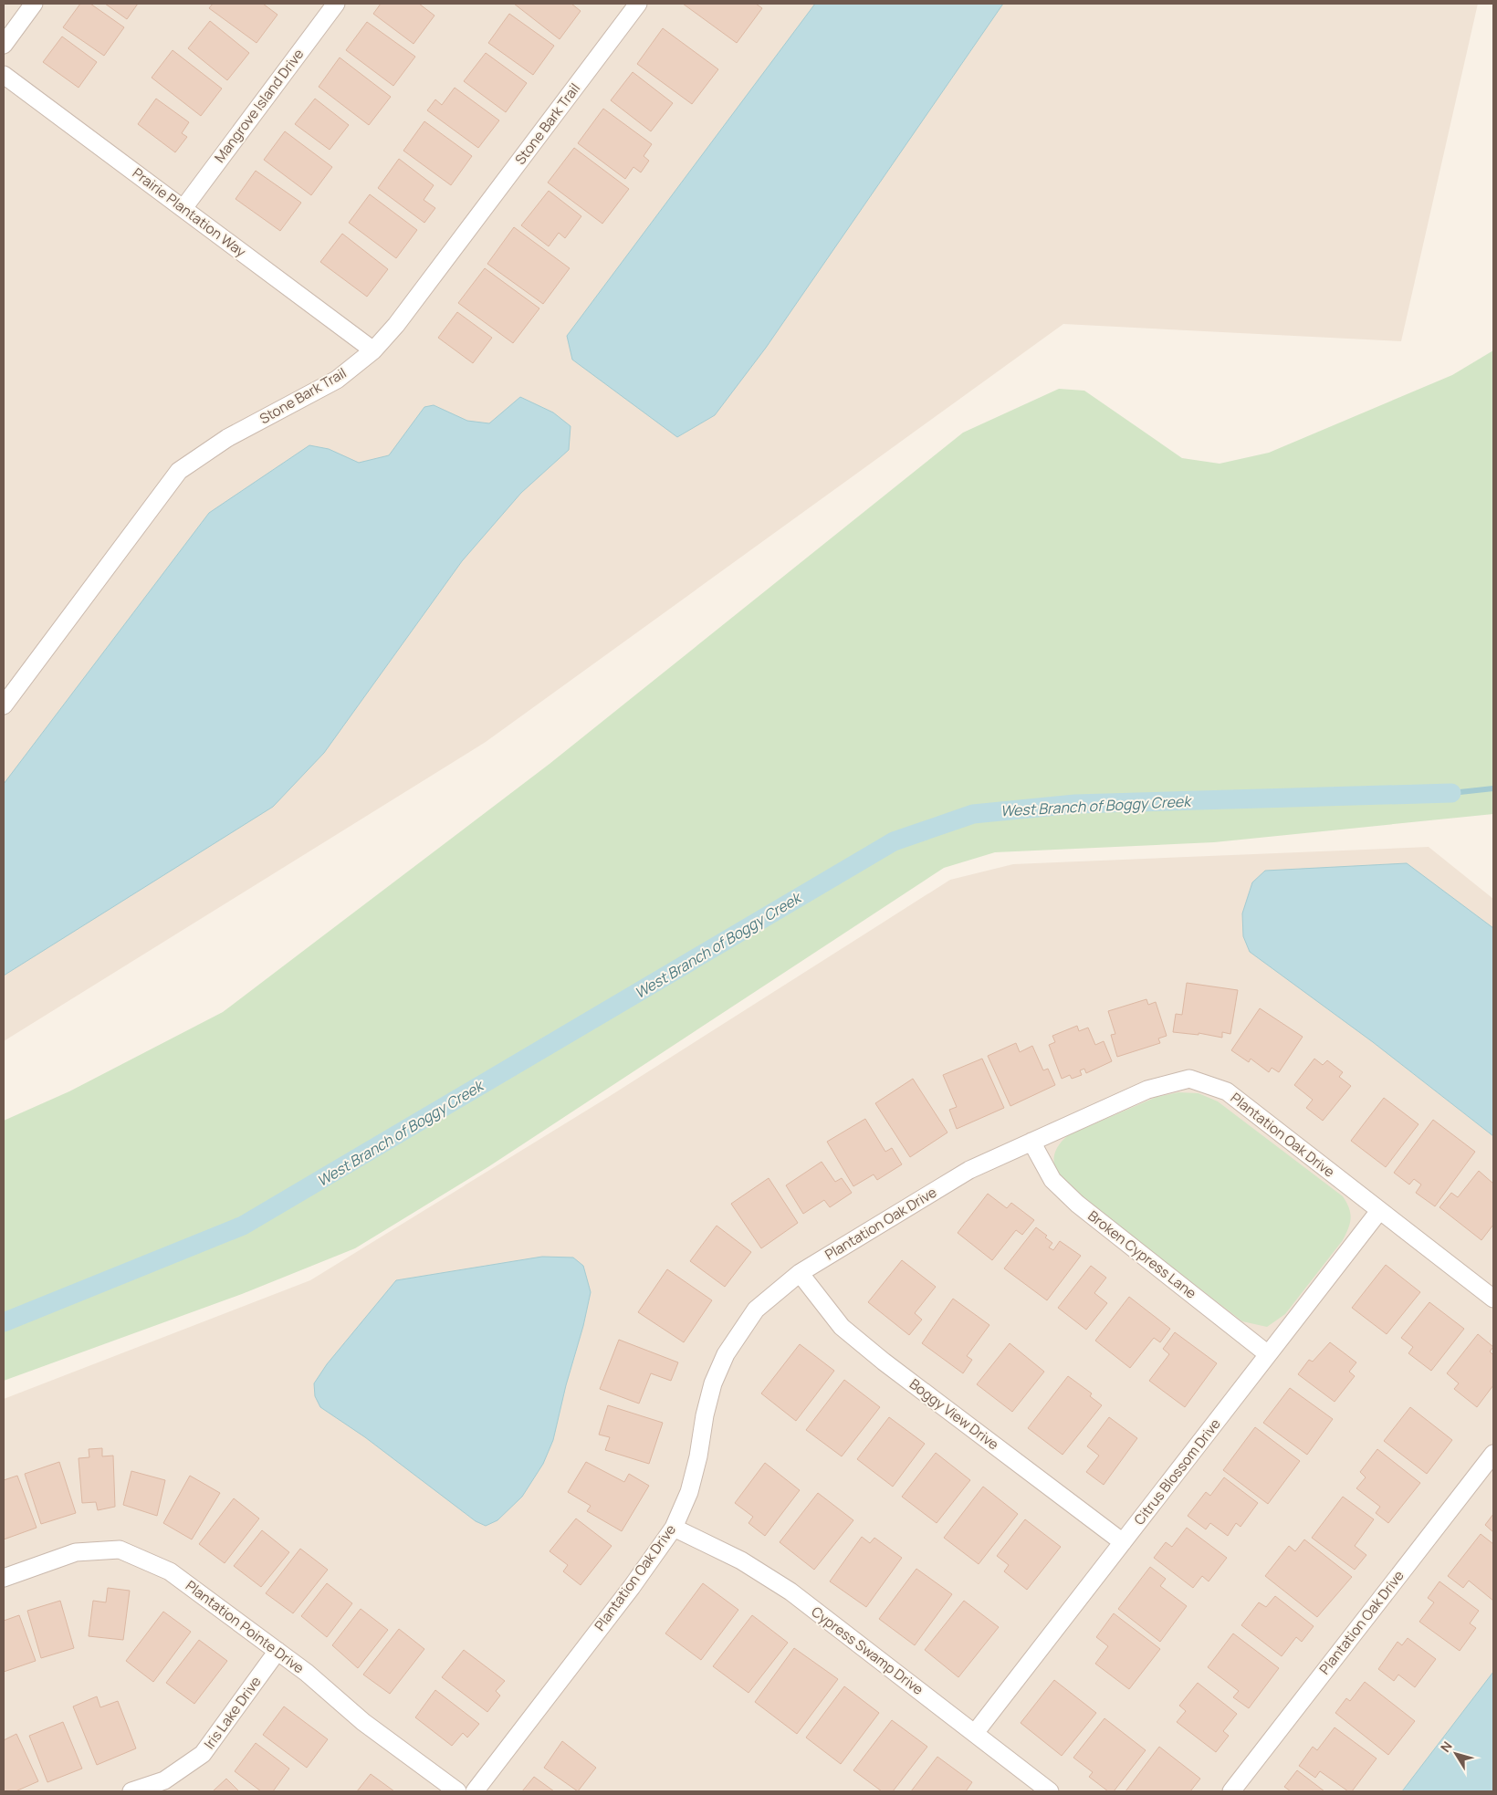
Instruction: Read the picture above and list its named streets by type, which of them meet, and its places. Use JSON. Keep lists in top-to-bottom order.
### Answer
{
  "streets": {
    "street": [
      "Mangrove Island Drive",
      "Stone Bark Trail",
      "Prairie Plantation Way",
      "Plantation Oak Drive",
      "Broken Cypress Lane",
      "Boggy View Drive",
      "Citrus Blossom Drive",
      "Plantation Pointe Drive",
      "Cypress Swamp Drive",
      "Iris Lake Drive"
    ]
  },
  "crossings": [
    ["Mangrove Island Drive", "Prairie Plantation Way"],
    ["Stone Bark Trail", "Prairie Plantation Way"],
    ["Plantation Oak Drive", "Broken Cypress Lane"],
    ["Plantation Oak Drive", "Boggy View Drive"],
    ["Plantation Oak Drive", "Citrus Blossom Drive"],
    ["Plantation Oak Drive", "Cypress Swamp Drive"],
    ["Broken Cypress Lane", "Citrus Blossom Drive"],
    ["Boggy View Drive", "Citrus Blossom Drive"],
    ["Citrus Blossom Drive", "Cypress Swamp Drive"],
    ["Plantation Pointe Drive", "Iris Lake Drive"]
  ],
  "water": ["West Branch of Boggy Creek"],
  "north": "top left"
}
